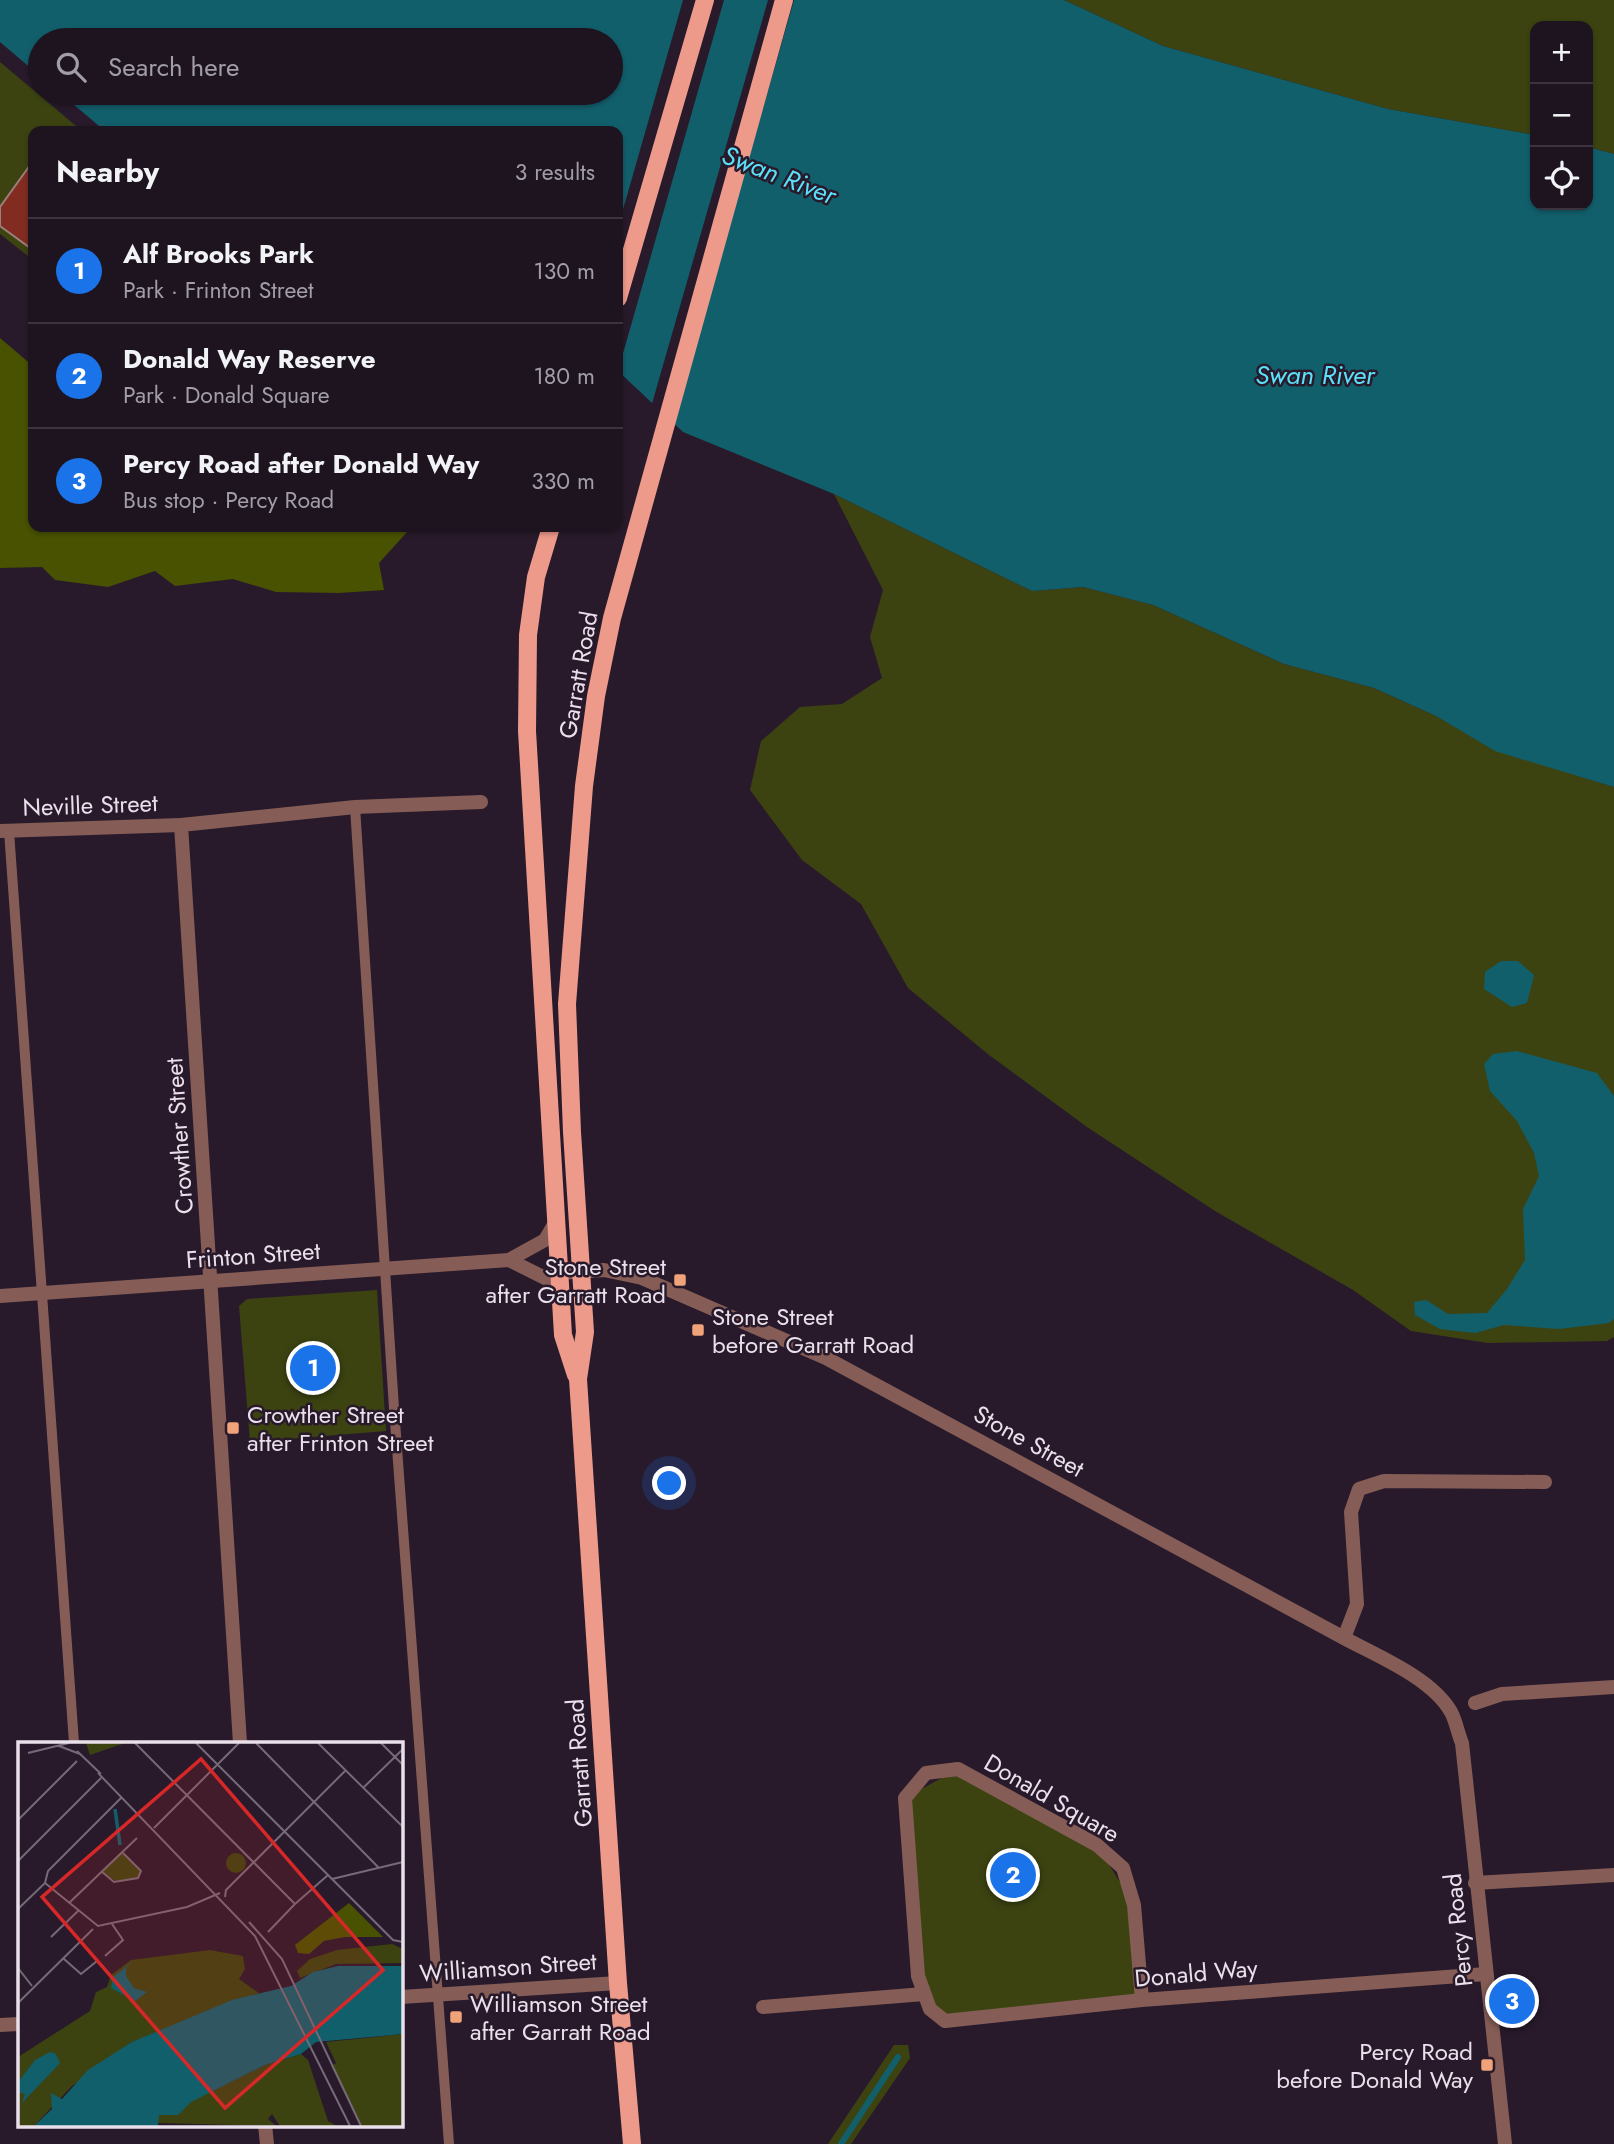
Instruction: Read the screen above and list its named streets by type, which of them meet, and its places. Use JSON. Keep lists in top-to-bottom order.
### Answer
{
  "streets": {
    "main road": ["Garratt Road"],
    "street": [
      "Neville Street",
      "Crowther Street",
      "Frinton Street",
      "Stone Street",
      "Donald Square",
      "Percy Road",
      "Williamson Street",
      "Donald Way"
    ]
  },
  "crossings": [
    ["Garratt Road", "Frinton Street"],
    ["Garratt Road", "Stone Street"],
    ["Garratt Road", "Williamson Street"],
    ["Neville Street", "Crowther Street"],
    ["Crowther Street", "Frinton Street"],
    ["Stone Street", "Percy Road"],
    ["Donald Square", "Donald Way"],
    ["Percy Road", "Donald Way"]
  ],
  "water": ["Swan River"],
  "places": {
    "transit": [
      "Stone Street after Garratt Road",
      "Stone Street before Garratt Road",
      "Crowther Street after Frinton Street",
      "Williamson Street after Garratt Road",
      "Percy Road before Donald Way"
    ]
  },
  "page": {
    "map_buttons": ["+", "−"],
    "search": "Search here",
    "heading": ["Nearby", "3 results"],
    "list": [
      {
        "mark": "1",
        "name": "Alf Brooks Park",
        "note": "Park · Frinton Street",
        "value": "130 m"
      },
      {
        "mark": "2",
        "name": "Donald Way Reserve",
        "note": "Park · Donald Square",
        "value": "180 m"
      },
      {
        "mark": "3",
        "name": "Percy Road after Donald Way",
        "note": "Bus stop · Percy Road",
        "value": "330 m"
      }
    ],
    "pins": ["1", "2", "3"]
  }
}
